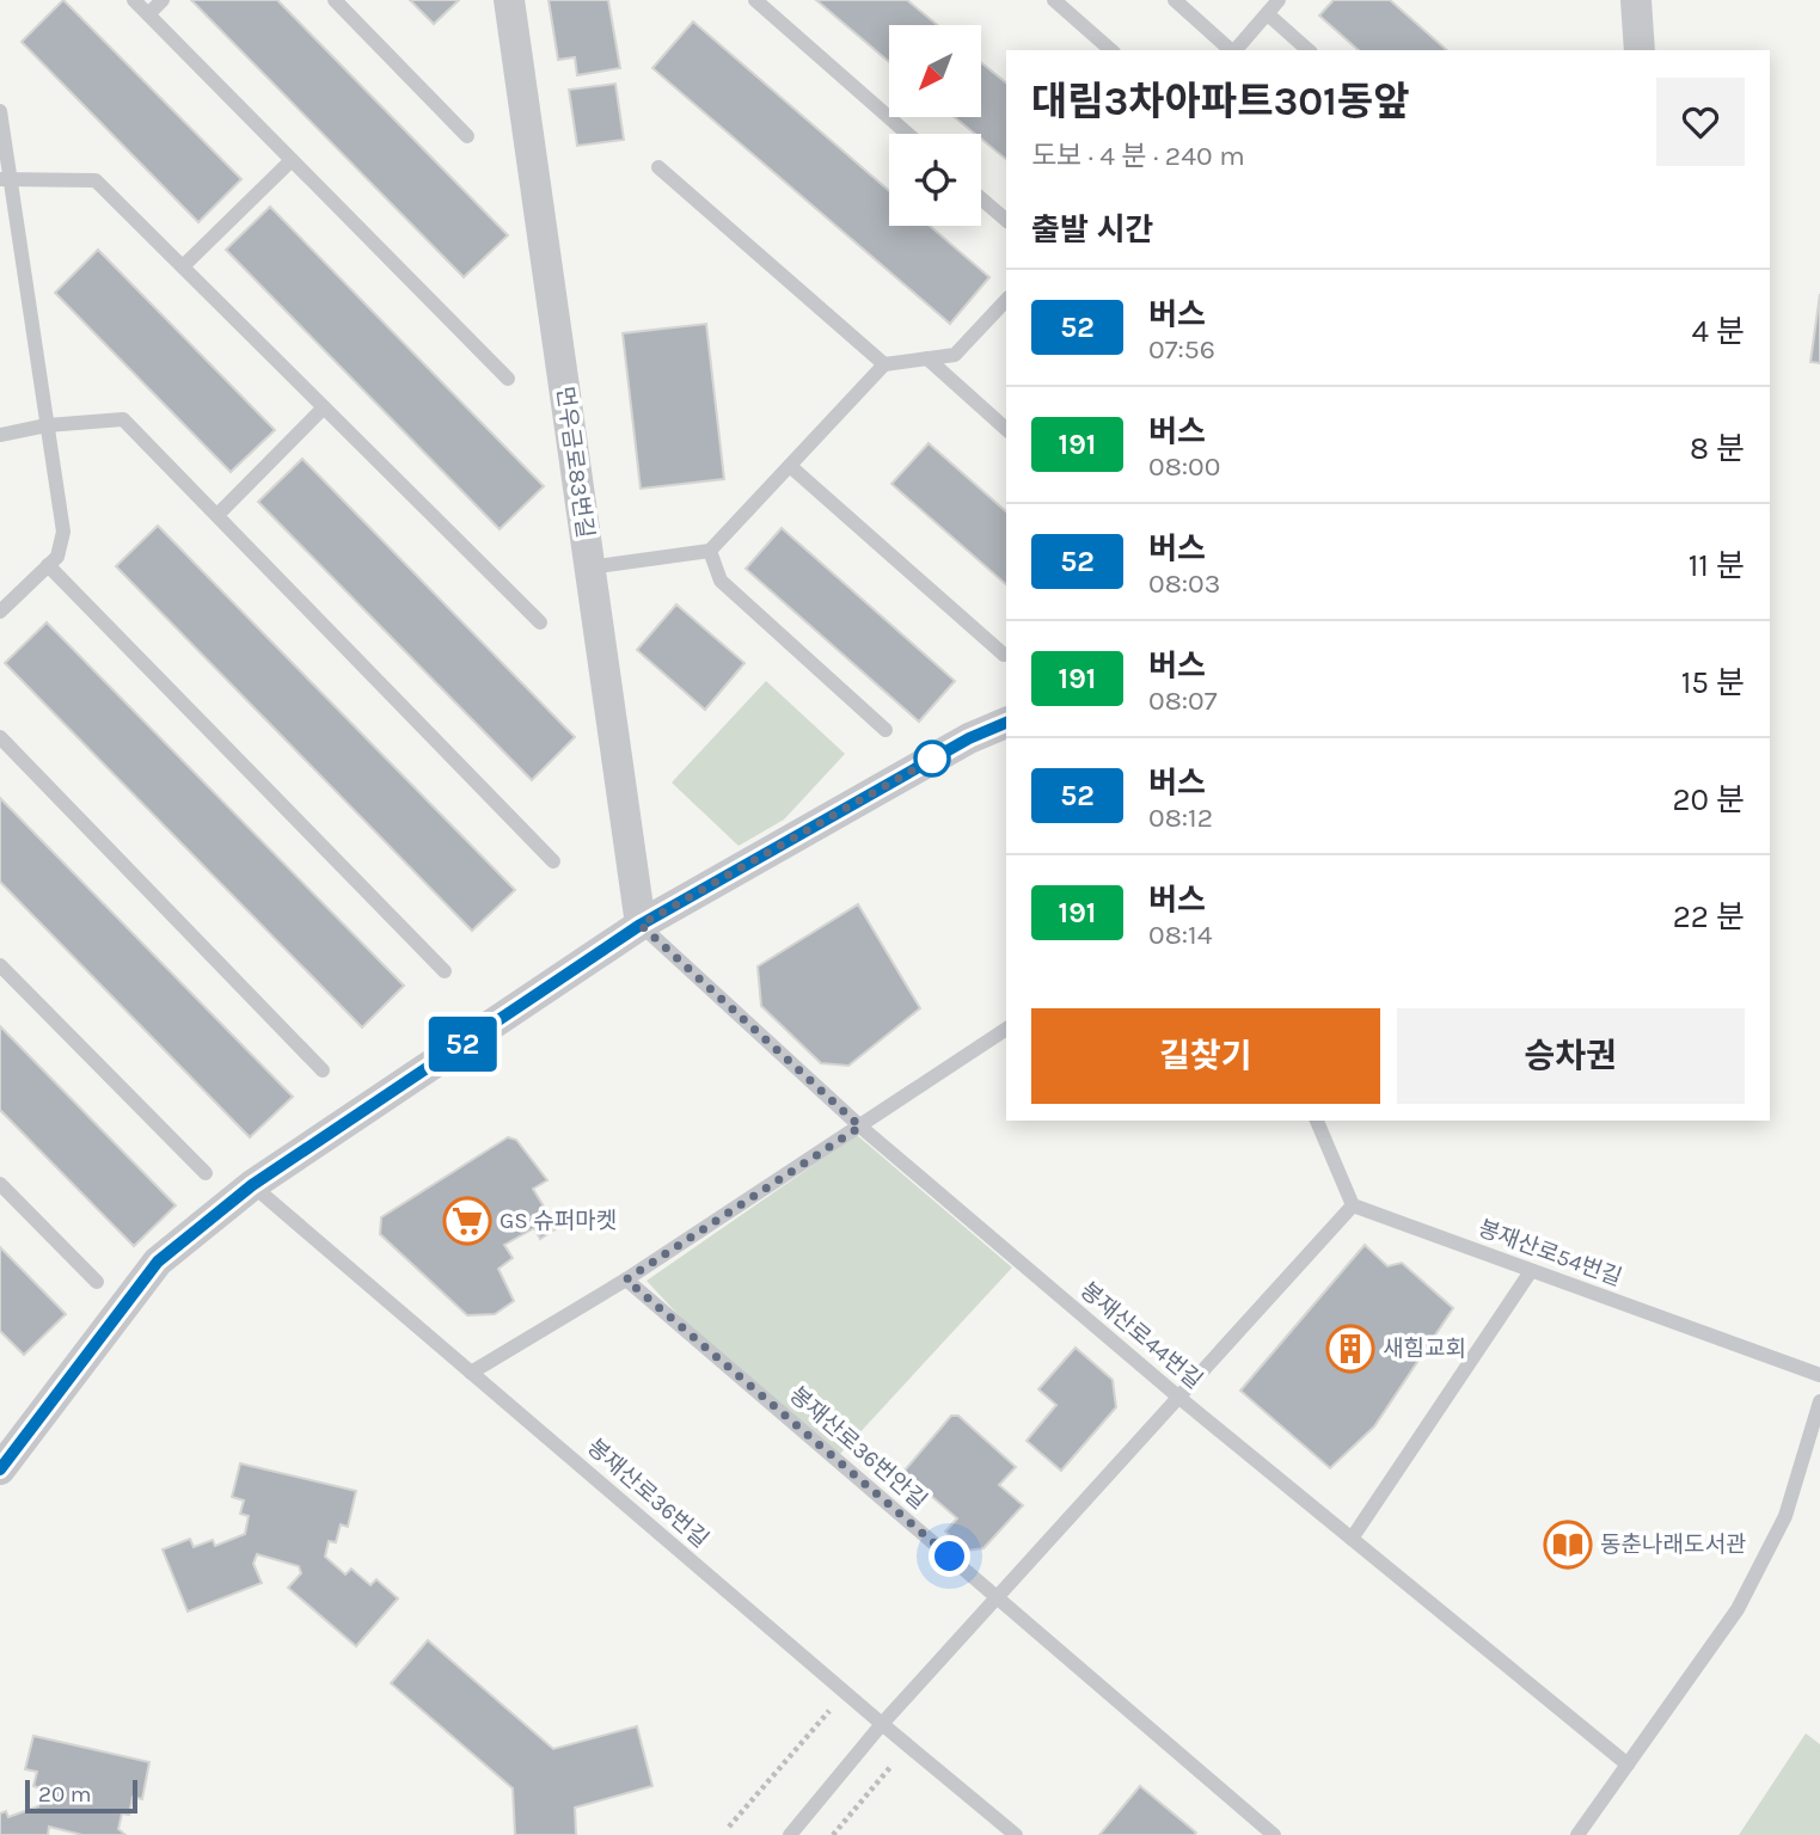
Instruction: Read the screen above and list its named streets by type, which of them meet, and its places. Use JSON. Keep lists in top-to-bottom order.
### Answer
{
  "streets": {
    "street": ["먼우금로83번길"],
    "lane": [
      "봉재산로54번길",
      "봉재산로44번길",
      "봉재산로36번안길",
      "봉재산로36번길"
    ]
  },
  "crossings": [
    ["먼우금로83번길", "봉재산로44번길"]
  ],
  "places": {
    "supermarket": ["GS 슈퍼마켓"],
    "building": ["새힘교회"],
    "library": ["동춘나래도서관"]
  },
  "lines": ["bus line 52"],
  "scale_bar": "20 m",
  "north": "bottom left",
  "page": {
    "on_map": "52",
    "heading": [
      ["대림3차아파트301동앞", "도보 · 4 분 · 240 m"],
      "출발 시간"
    ],
    "list": [
      {
        "mark": "52",
        "name": "버스",
        "note": "07:56",
        "value": "4 분"
      },
      {
        "mark": "191",
        "name": "버스",
        "note": "08:00",
        "value": "8 분"
      },
      {
        "mark": "52",
        "name": "버스",
        "note": "08:03",
        "value": "11 분"
      },
      {
        "mark": "191",
        "name": "버스",
        "note": "08:07",
        "value": "15 분"
      },
      {
        "mark": "52",
        "name": "버스",
        "note": "08:12",
        "value": "20 분"
      },
      {
        "mark": "191",
        "name": "버스",
        "note": "08:14",
        "value": "22 분"
      }
    ],
    "buttons": ["길찾기", "승차권"],
    "scale": "20 m"
  }
}
